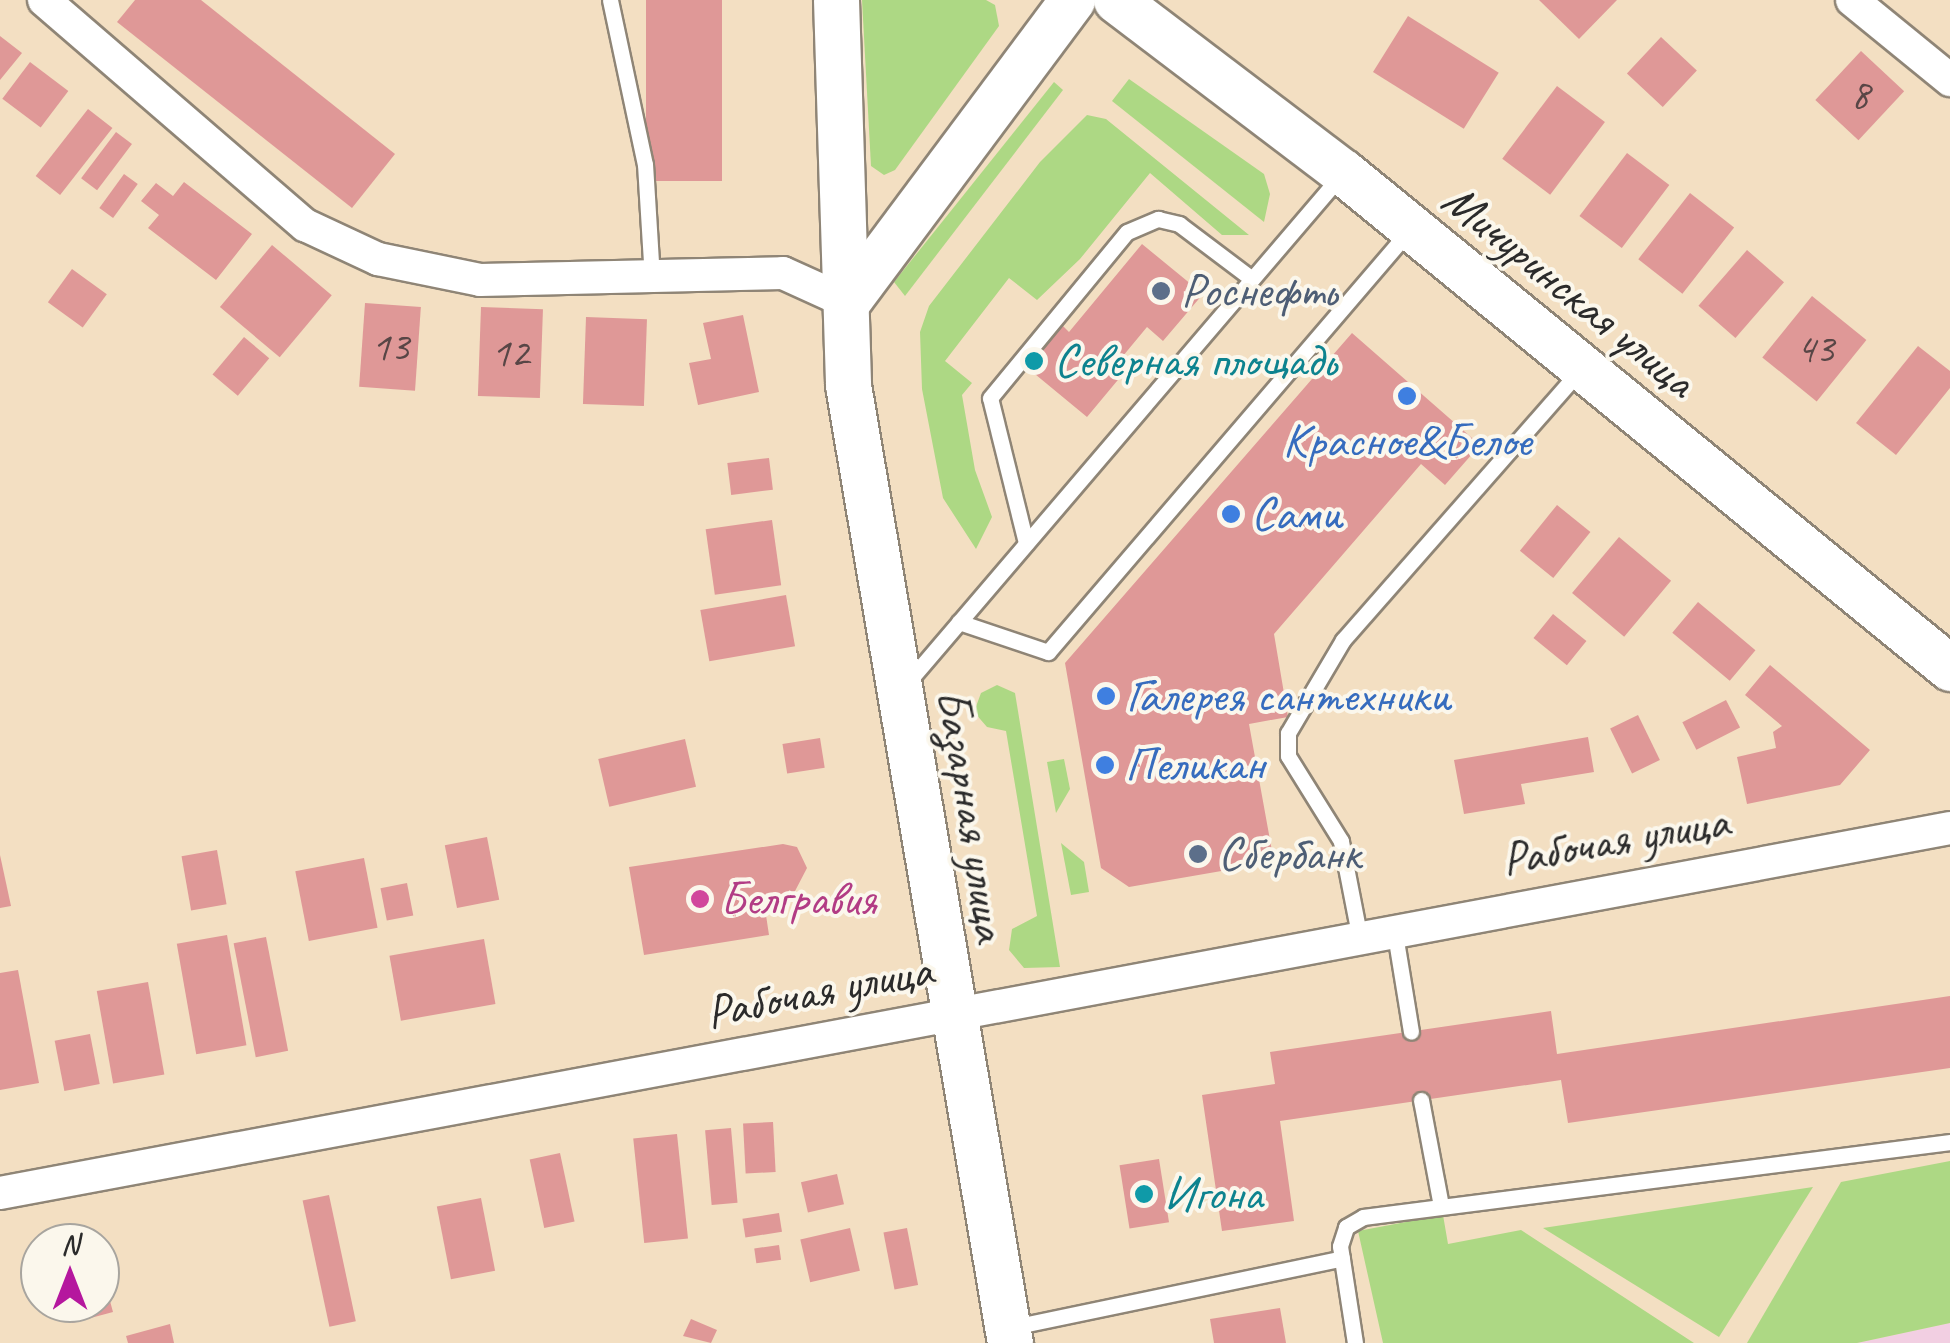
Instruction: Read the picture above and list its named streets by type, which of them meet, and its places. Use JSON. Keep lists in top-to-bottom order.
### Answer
{
  "streets": {
    "main road": ["Мичуринская улица", "Базарная улица"],
    "street": ["Рабочая улица"]
  },
  "crossings": [
    ["Базарная улица", "Рабочая улица"]
  ],
  "places": [
    "Роснефть",
    "Северная площадь",
    "Красное&Белое",
    "Сами",
    "Галерея сантехники",
    "Пеликан",
    "Сбербанк",
    "Белгравия",
    "Игона"
  ],
  "house_numbers": [
    "8",
    "13",
    "43",
    "12"
  ],
  "north": "top"
}
